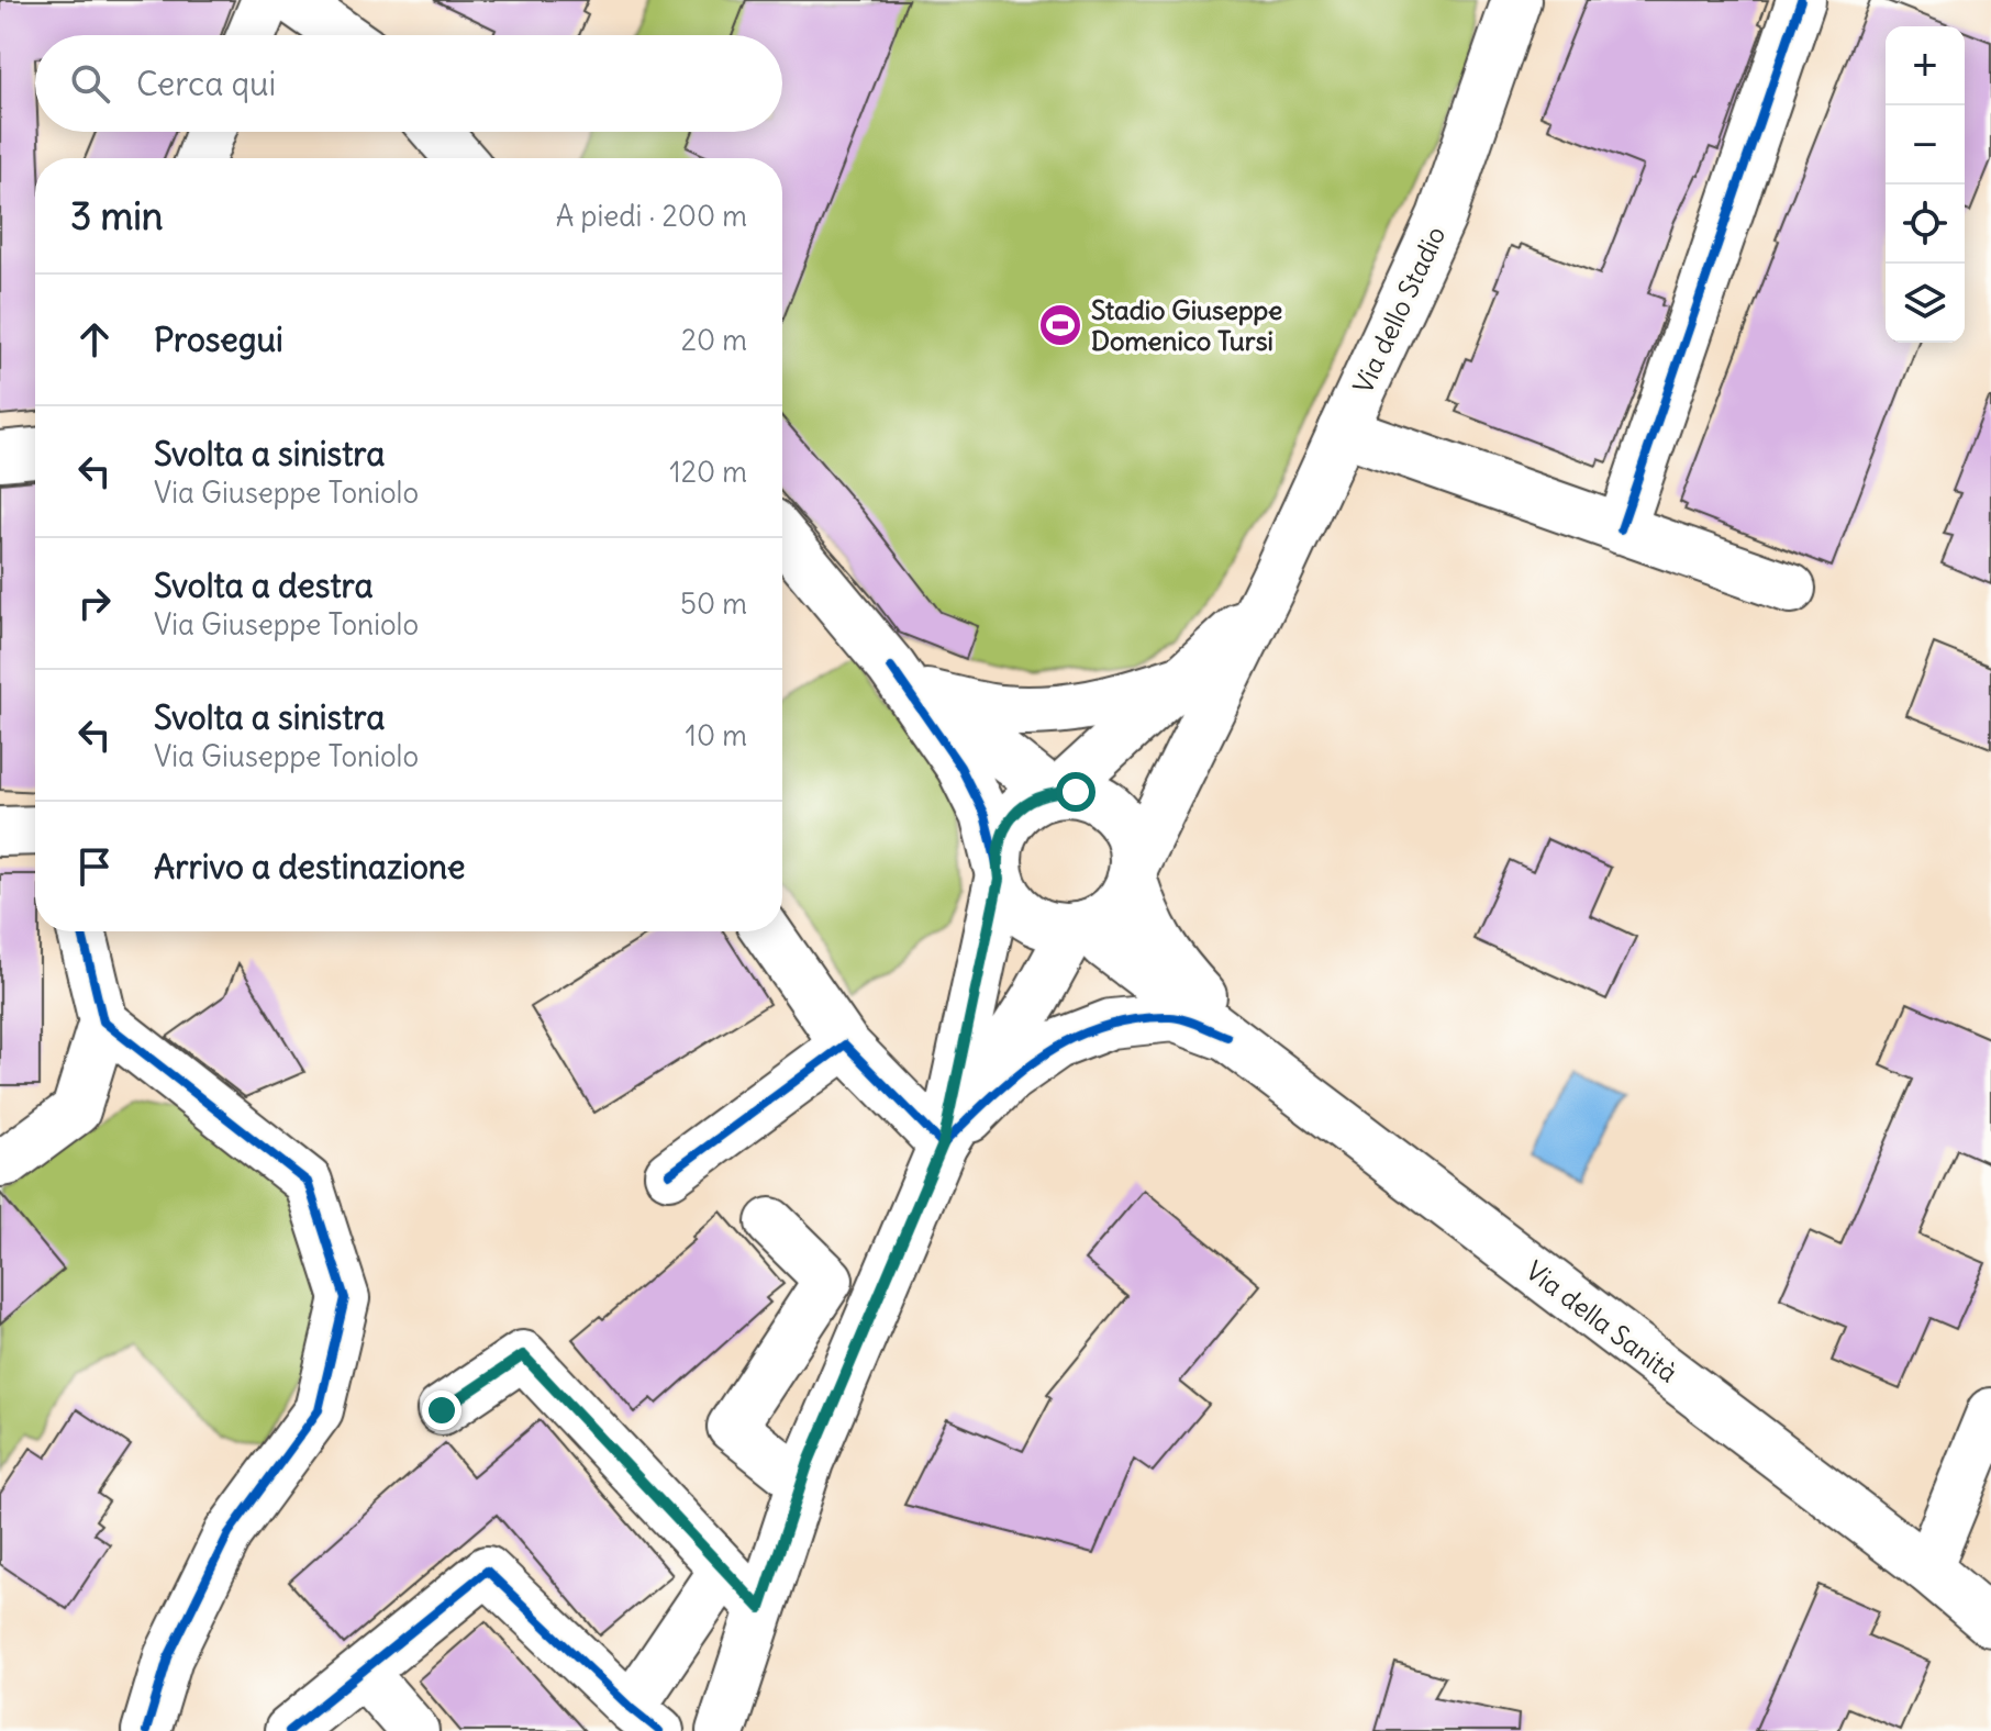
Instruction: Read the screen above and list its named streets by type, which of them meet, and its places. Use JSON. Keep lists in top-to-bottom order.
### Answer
{
  "streets": {
    "street": ["Via dello Stadio", "Via della Sanità"]
  },
  "crossings": [
    ["Via dello Stadio", "Via della Sanità"]
  ],
  "places": {
    "sports": ["Stadio Giuseppe Domenico Tursi"]
  },
  "page": {
    "map_buttons": ["+", "−"],
    "search": "Cerca qui",
    "heading": ["3 min", "A piedi · 200 m"],
    "list": [
      ["Prosegui", "20 m"],
      ["Svolta a sinistra", "Via Giuseppe Toniolo", "120 m"],
      ["Svolta a destra", "Via Giuseppe Toniolo", "50 m"],
      ["Svolta a sinistra", "Via Giuseppe Toniolo", "10 m"],
      "Arrivo a destinazione"
    ]
  }
}
